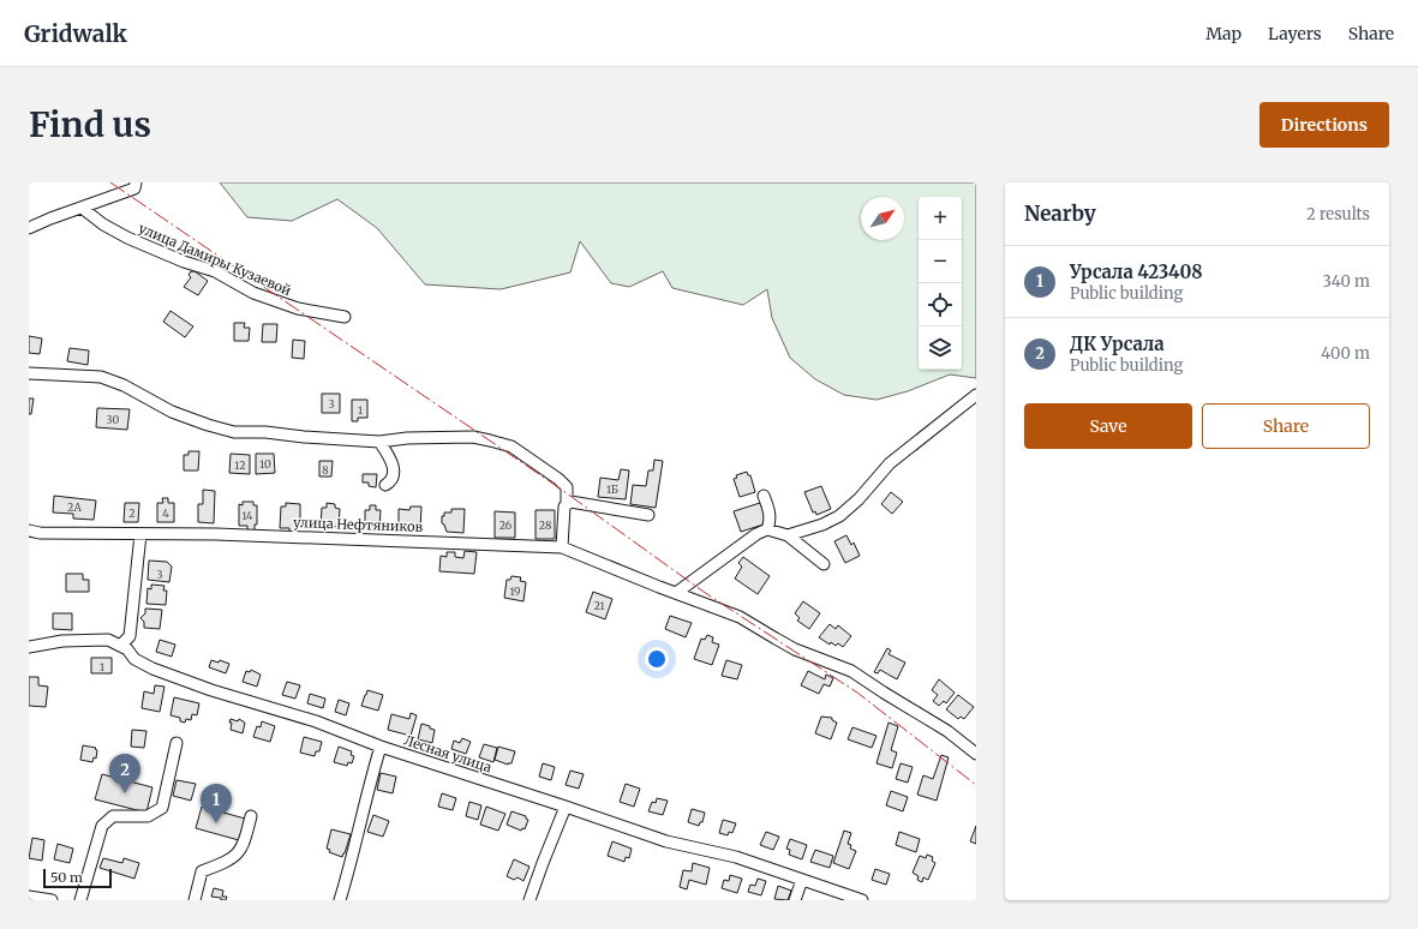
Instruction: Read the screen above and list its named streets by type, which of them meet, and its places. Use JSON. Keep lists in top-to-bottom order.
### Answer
{
  "streets": {
    "street": ["улица Дамиры Кузаевой", "улица Нефтяников", "Лесная улица"]
  },
  "house_numbers": [
    "3",
    "1",
    "30",
    "10",
    "12",
    "8",
    "1Б",
    "2А",
    "2",
    "4",
    "14",
    "26",
    "28",
    "3",
    "19",
    "21",
    "1"
  ],
  "scale_bar": "50 m",
  "north": "top right",
  "page": {
    "header": "Gridwalk",
    "nav": ["Map", "Layers", "Share"],
    "buttons": [
      "Directions",
      ["Save", "Share"]
    ],
    "title": "Find us",
    "heading": ["Nearby", "2 results"],
    "map_buttons": ["+", "−"],
    "list": [
      {
        "mark": "1",
        "name": "Урсала 423408",
        "note": "Public building",
        "value": "340 m"
      },
      {
        "mark": "2",
        "name": "ДК Урсала",
        "note": "Public building",
        "value": "400 m"
      }
    ],
    "pins": ["2", "1"],
    "scale": "50 m"
  }
}
